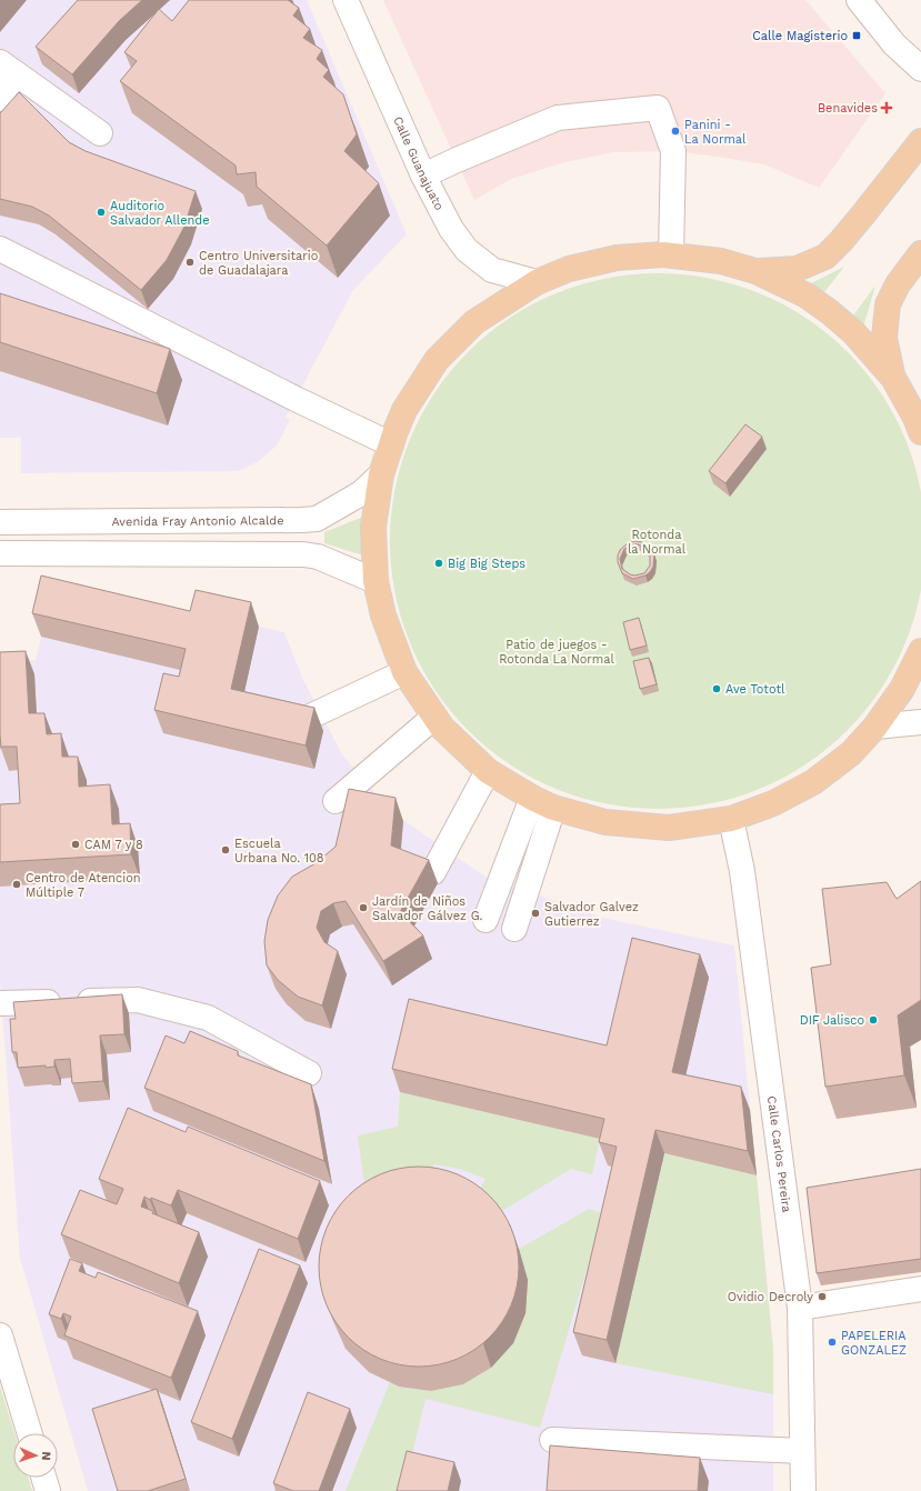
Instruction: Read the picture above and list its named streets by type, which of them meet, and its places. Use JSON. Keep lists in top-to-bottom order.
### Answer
{
  "streets": {
    "street": ["Calle Guanajuato", "Avenida Fray Antonio Alcalde", "Calle Carlos Pereira"]
  },
  "parks": ["Rotonda la Normal", "Patio de juegos - Rotonda La Normal"],
  "places": {
    "transit": ["Calle Magisterio"],
    "health": ["Benavides"],
    "other": [
      "Panini - La Normal",
      "Auditorio Salvador Allende",
      "Centro Universitario de Guadalajara",
      "Big Big Steps",
      "Ave Tototl",
      "CAM 7 y 8",
      "Escuela Urbana No. 108",
      "Centro de Atencion Múltiple 7",
      "Jardín de Niños Salvador Gálvez G.",
      "Salvador Galvez Gutierrez",
      "DIF Jalisco",
      "Ovidio Decroly",
      "PAPELERIA GONZALEZ"
    ]
  },
  "north": "right"
}
